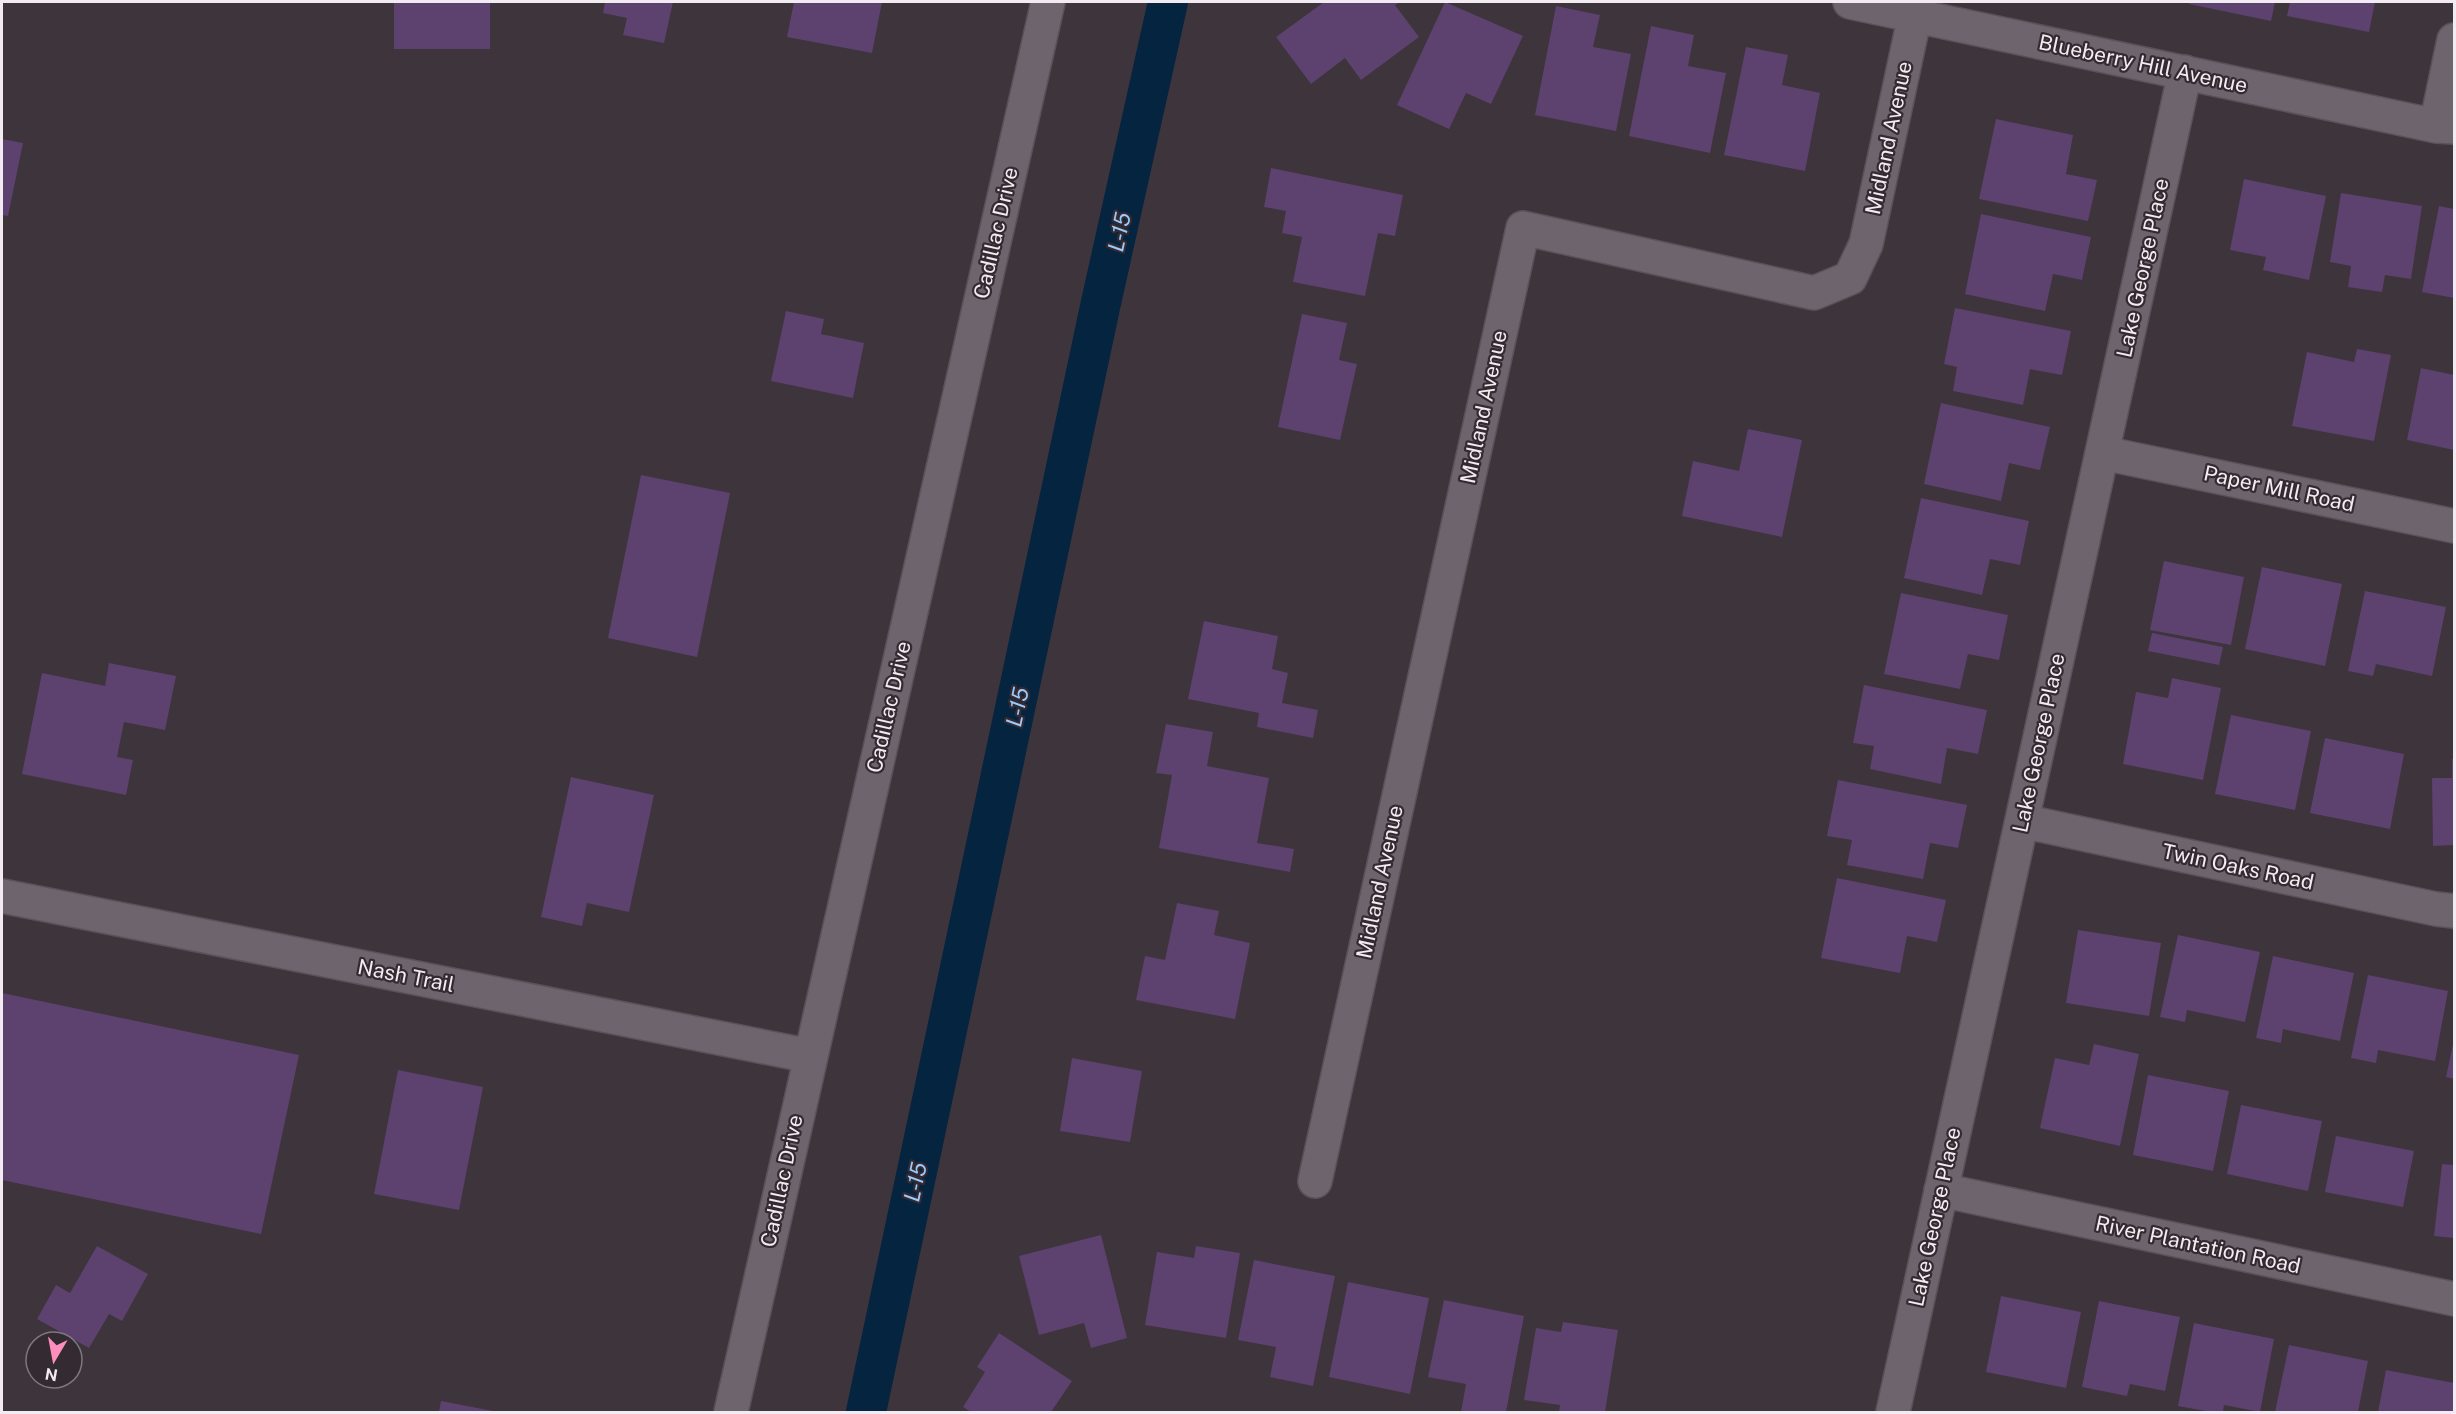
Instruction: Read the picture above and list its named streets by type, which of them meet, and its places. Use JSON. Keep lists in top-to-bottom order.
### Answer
{
  "streets": {
    "street": [
      "Blueberry Hill Avenue",
      "Midland Avenue",
      "Cadillac Drive",
      "Lake George Place",
      "Paper Mill Road",
      "Twin Oaks Road",
      "Nash Trail",
      "River Plantation Road"
    ]
  },
  "crossings": [
    ["Blueberry Hill Avenue", "Midland Avenue"],
    ["Blueberry Hill Avenue", "Lake George Place"],
    ["Cadillac Drive", "Nash Trail"],
    ["Lake George Place", "Paper Mill Road"],
    ["Lake George Place", "Twin Oaks Road"],
    ["Lake George Place", "River Plantation Road"]
  ],
  "water": ["L-15"],
  "north": "bottom"
}
